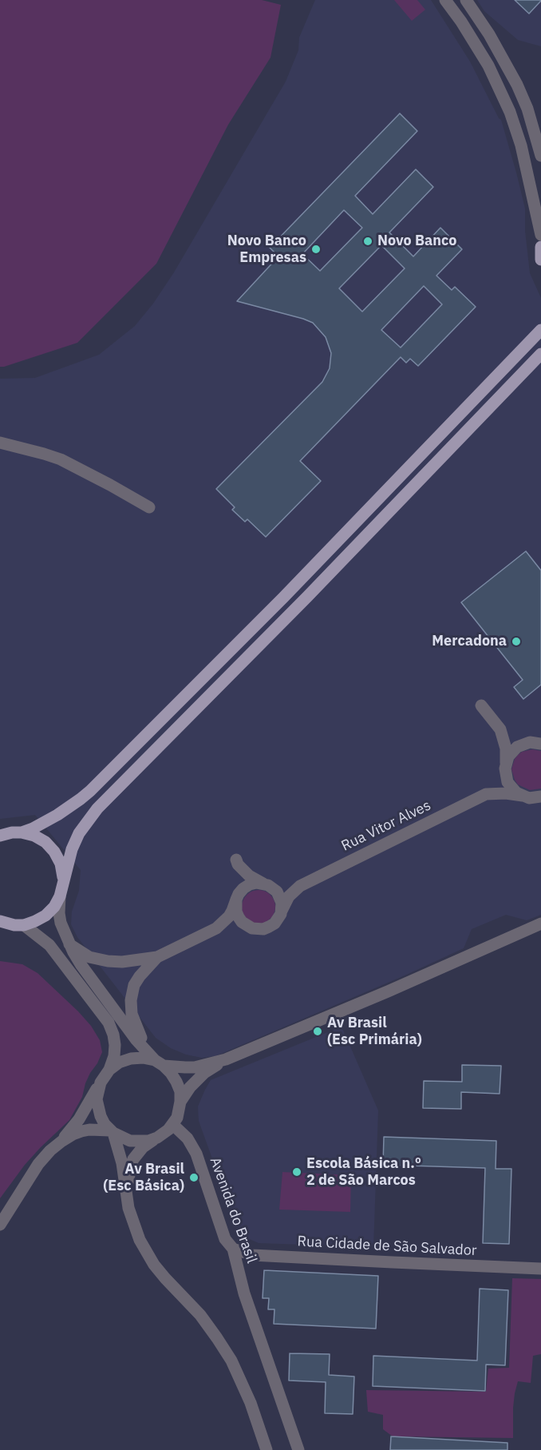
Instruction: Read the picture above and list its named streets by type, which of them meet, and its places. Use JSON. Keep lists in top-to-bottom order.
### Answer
{
  "streets": {
    "street": ["Rua Vitor Alves", "Avenida do Brasil", "Rua Cidade de São Salvador"]
  },
  "crossings": [
    ["Rua Vitor Alves", "Avenida do Brasil"],
    ["Avenida do Brasil", "Rua Cidade de São Salvador"]
  ],
  "places": [
    "Novo Banco",
    "Novo Banco Empresas",
    "Mercadona",
    "Av Brasil (Esc Primária)",
    "Escola Básica n.º 2 de São Marcos",
    "Av Brasil (Esc Básica)"
  ]
}
